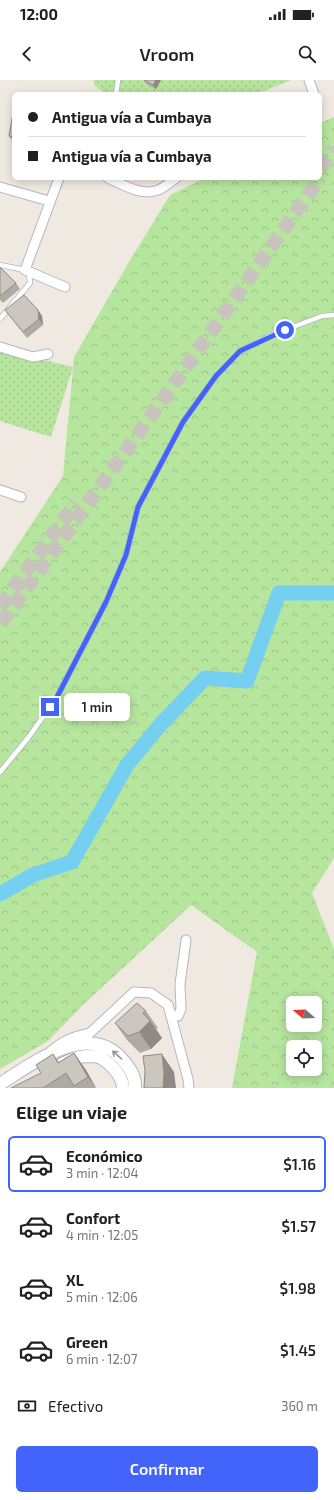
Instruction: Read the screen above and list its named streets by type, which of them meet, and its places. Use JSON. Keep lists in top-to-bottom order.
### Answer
{
  "north": "left",
  "page": {
    "status": "12:00",
    "header": "Vroom",
    "banner": ["Antigua vía a Cumbaya", "Antigua vía a Cumbaya"],
    "bubble": "1 min",
    "heading": "Elige un viaje",
    "list": [
      {
        "name": "Económico",
        "note": "3 min · 12:04",
        "value": "$1.16"
      },
      {
        "name": "Confort",
        "note": "4 min · 12:05",
        "value": "$1.57"
      },
      {
        "name": "XL",
        "note": "5 min · 12:06",
        "value": "$1.98"
      },
      {
        "name": "Green",
        "note": "6 min · 12:07",
        "value": "$1.45"
      }
    ],
    "pay": ["Efectivo", "360 m"],
    "buttons": "Confirmar"
  }
}
